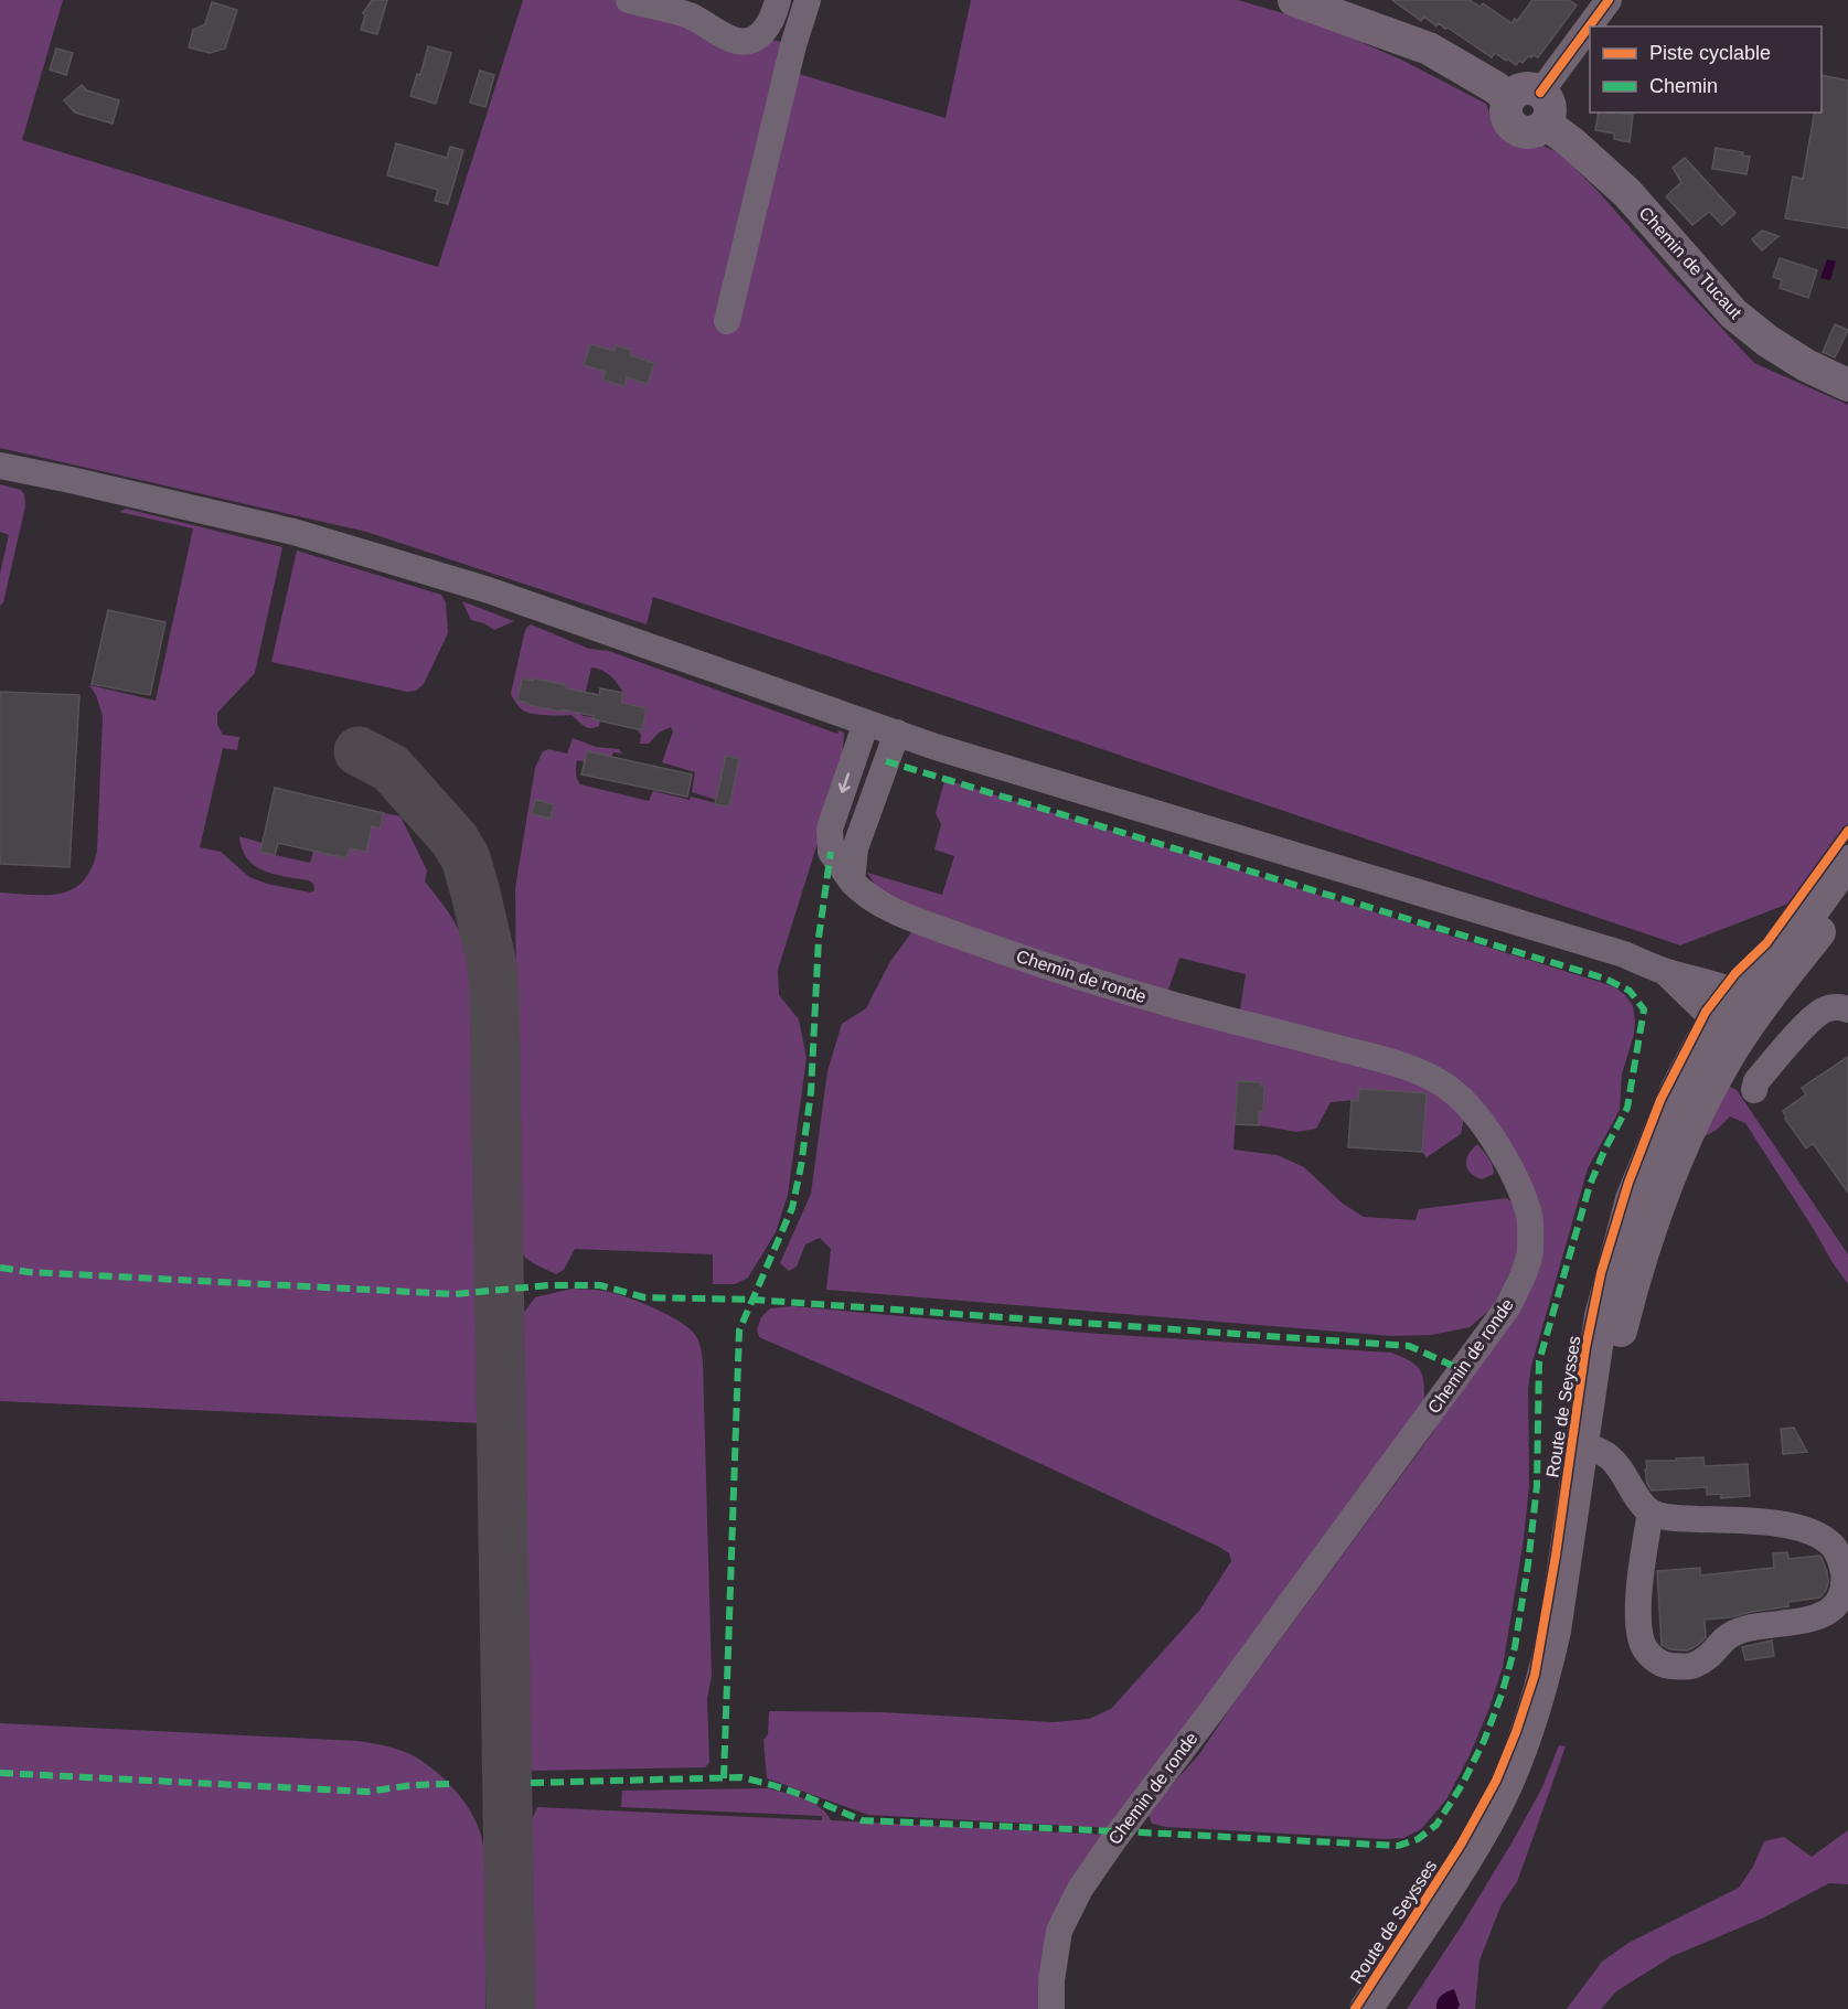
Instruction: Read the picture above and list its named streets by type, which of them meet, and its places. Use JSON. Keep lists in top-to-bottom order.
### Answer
{
  "streets": {
    "main road": ["Chemin de Tucaut", "Route de Seysses"],
    "street": ["Chemin de ronde"]
  },
  "legend": ["Piste cyclable", "Chemin"]
}
